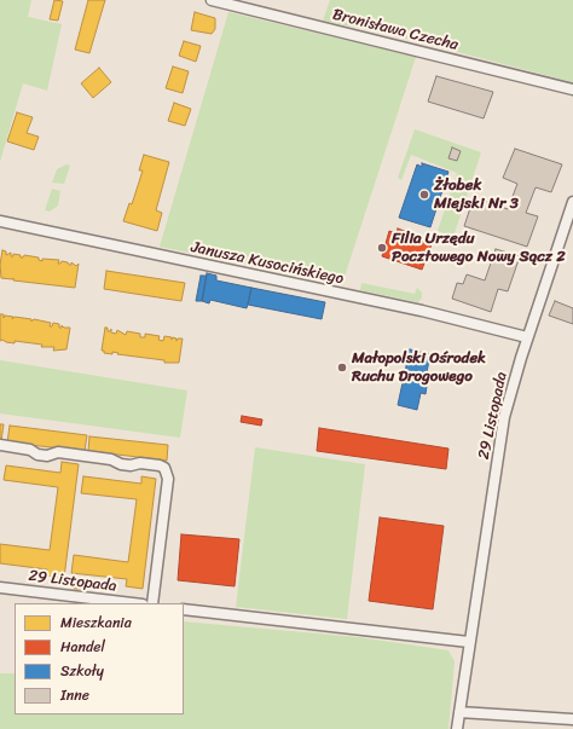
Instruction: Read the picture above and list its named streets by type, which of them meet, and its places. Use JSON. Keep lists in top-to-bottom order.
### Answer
{
  "streets": {
    "street": ["Bronisława Czecha", "Janusza Kusocińskiego", "29 Listopada"]
  },
  "crossings": [
    ["Janusza Kusocińskiego", "29 Listopada"]
  ],
  "places": ["Żłobek Miejski Nr 3", "Filia Urzędu Pocztowego Nowy Sącz 2", "Małopolski Ośrodek Ruchu Drogowego"],
  "legend": [
    "Mieszkania",
    "Handel",
    "Szkoły",
    "Inne"
  ]
}
